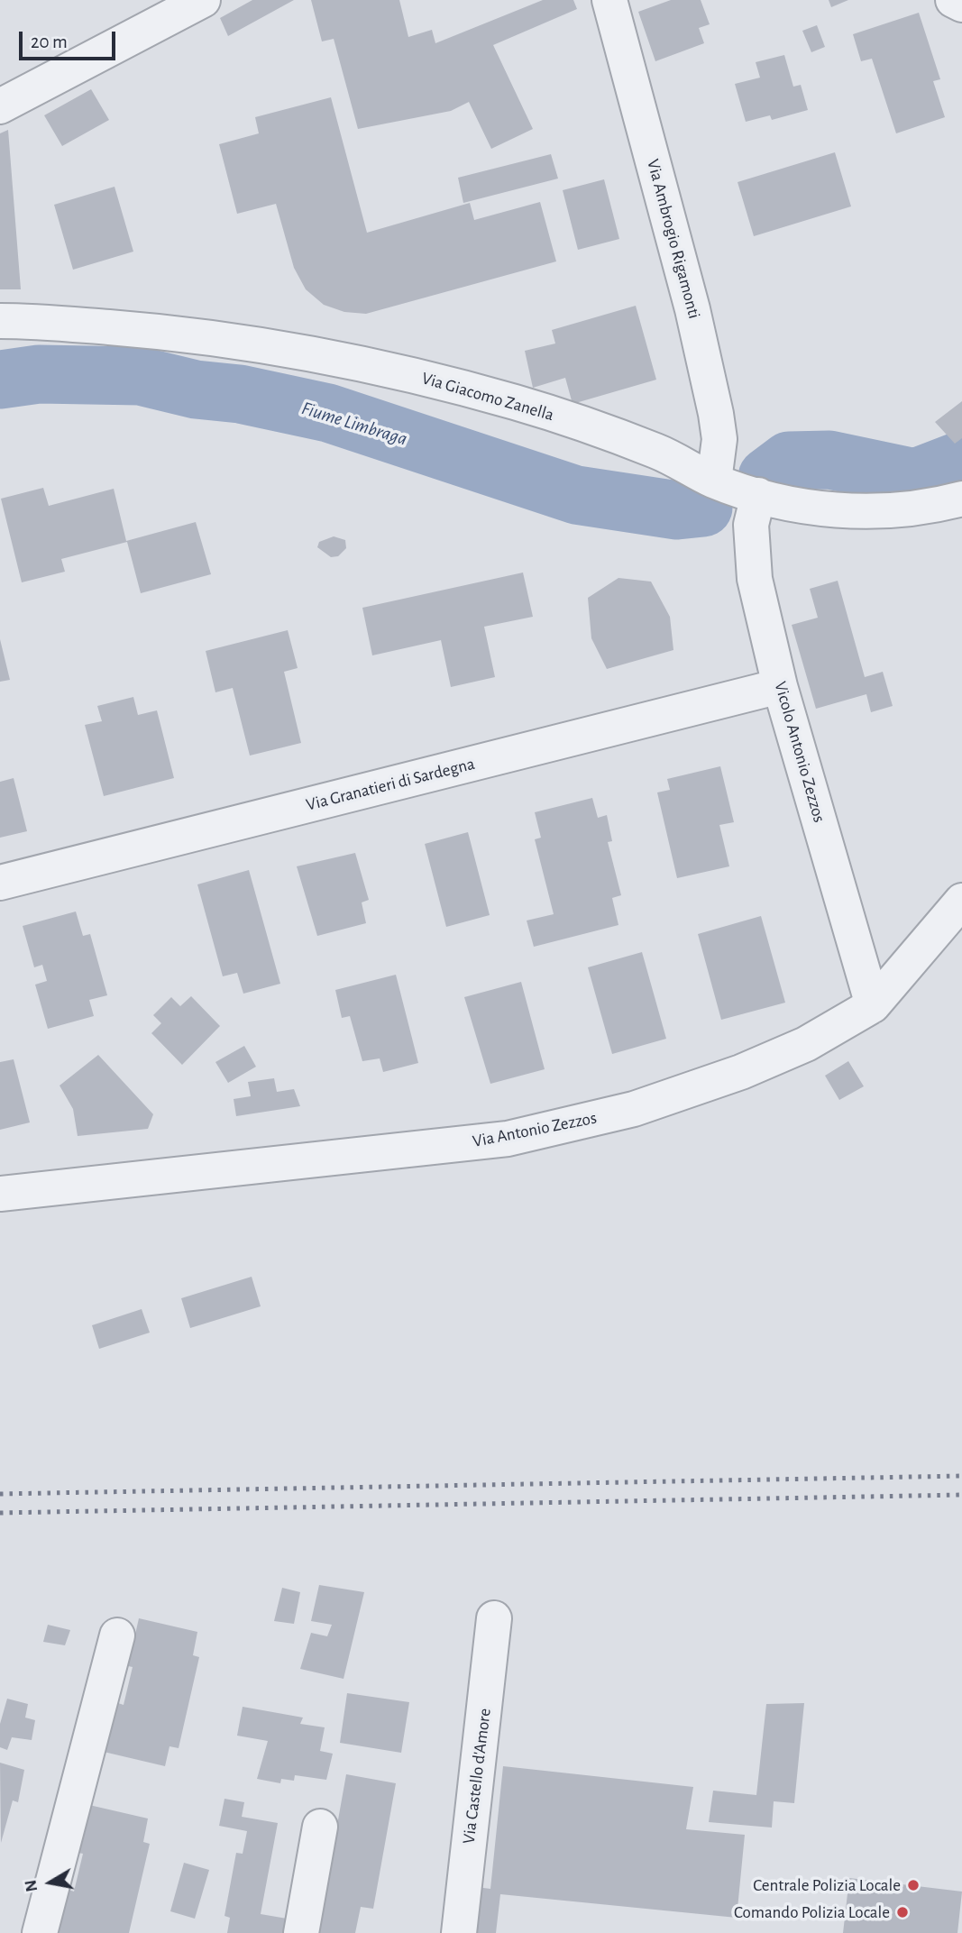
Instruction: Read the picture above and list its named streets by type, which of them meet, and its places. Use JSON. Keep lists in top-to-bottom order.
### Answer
{
  "streets": {
    "street": [
      "Via Ambrogio Rigamonti",
      "Via Giacomo Zanella",
      "Vicolo Antonio Zezzos",
      "Via Granatieri di Sardegna",
      "Via Antonio Zezzos",
      "Via Castello d'Amore"
    ]
  },
  "crossings": [
    ["Via Ambrogio Rigamonti", "Via Giacomo Zanella"],
    ["Via Giacomo Zanella", "Vicolo Antonio Zezzos"],
    ["Vicolo Antonio Zezzos", "Via Granatieri di Sardegna"],
    ["Vicolo Antonio Zezzos", "Via Antonio Zezzos"]
  ],
  "water": ["Fiume Limbraga"],
  "places": ["Centrale Polizia Locale", "Comando Polizia Locale"],
  "scale_bar": "20 m",
  "north": "left"
}
